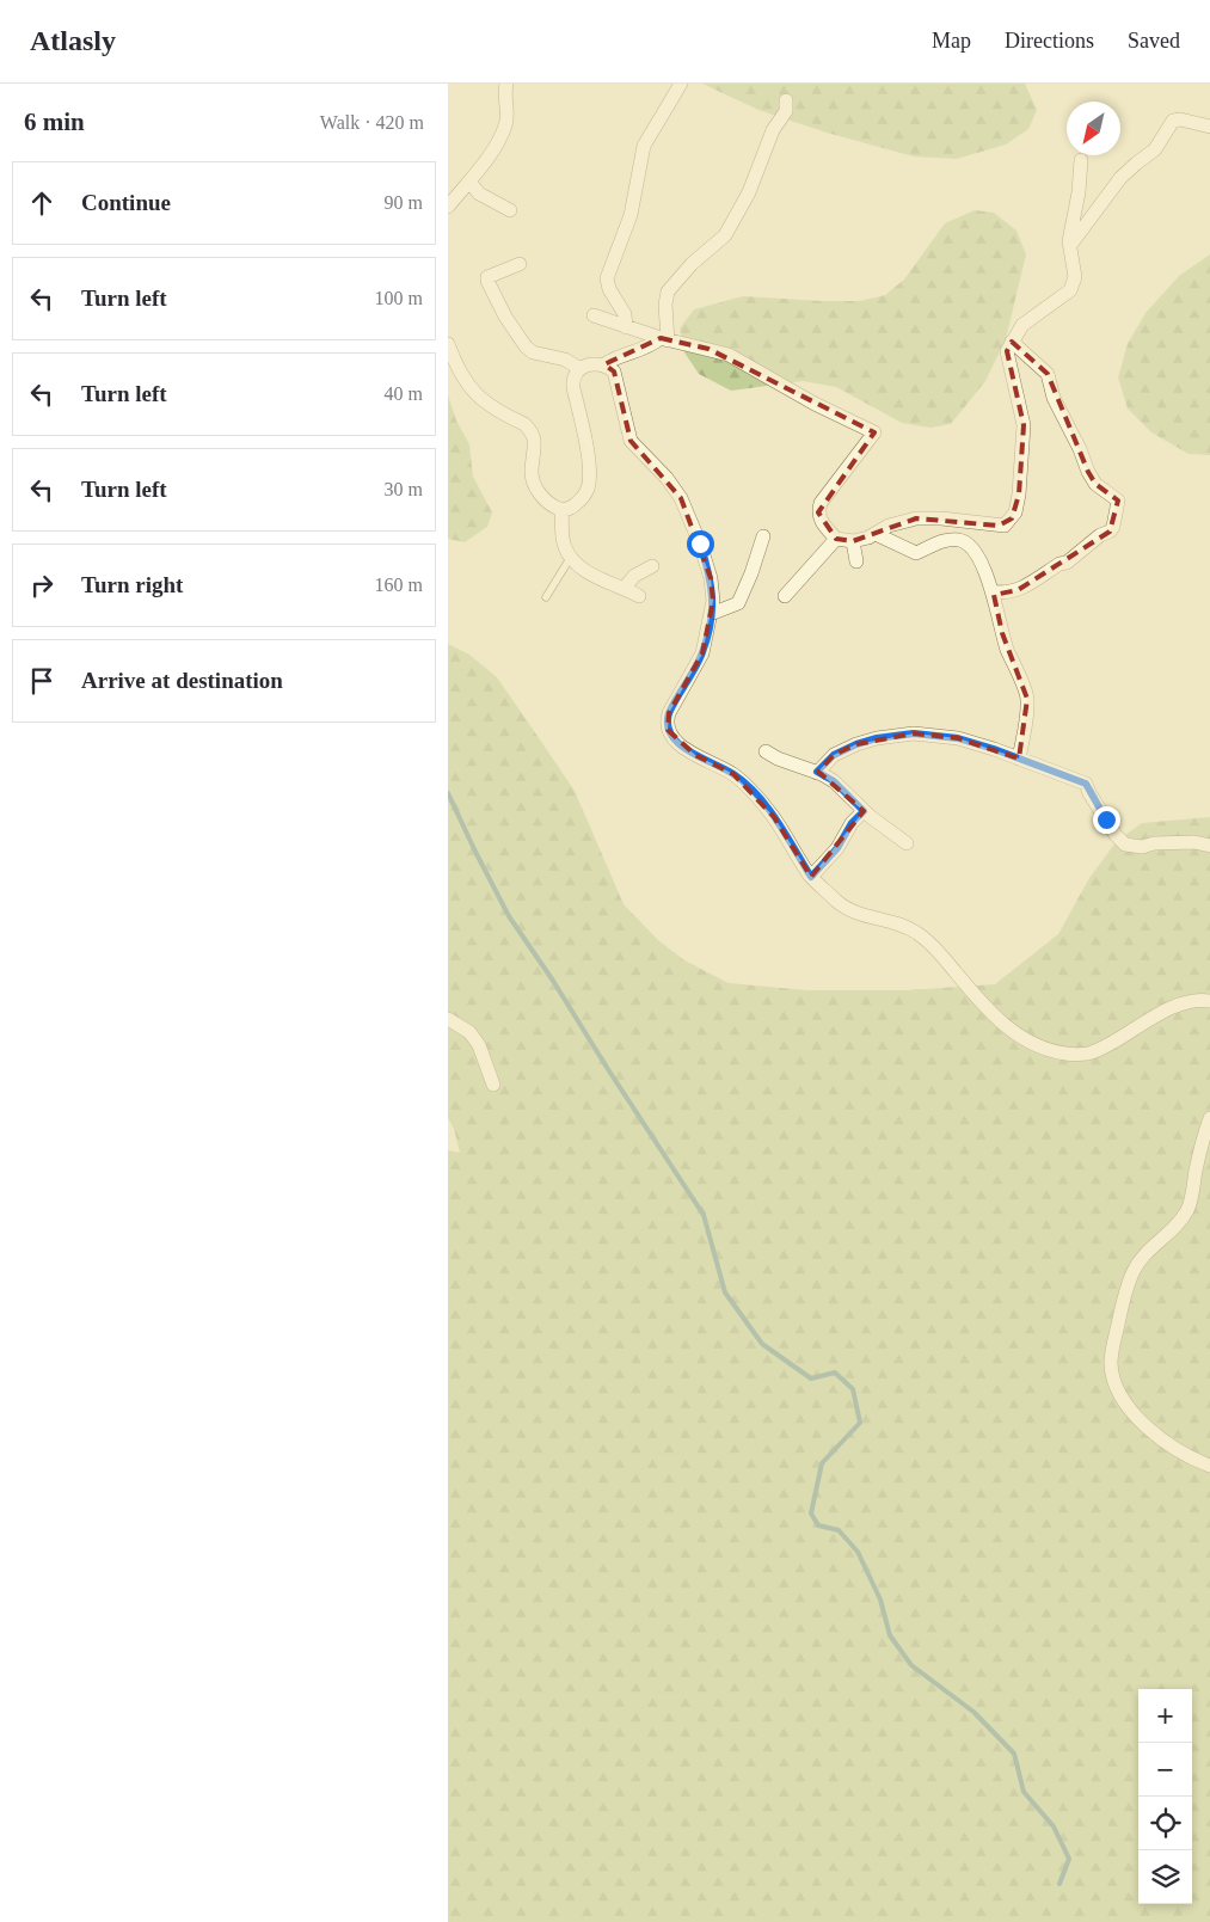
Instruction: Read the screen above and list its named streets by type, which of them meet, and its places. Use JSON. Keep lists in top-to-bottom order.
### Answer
{
  "north": "bottom left",
  "page": {
    "header": "Atlasly",
    "nav": ["Map", "Directions", "Saved"],
    "heading": ["6 min", "Walk · 420 m"],
    "list": [
      ["Continue", "90 m"],
      ["Turn left", "100 m"],
      ["Turn left", "40 m"],
      ["Turn left", "30 m"],
      ["Turn right", "160 m"],
      "Arrive at destination"
    ],
    "map_buttons": ["+", "−"]
  }
}
